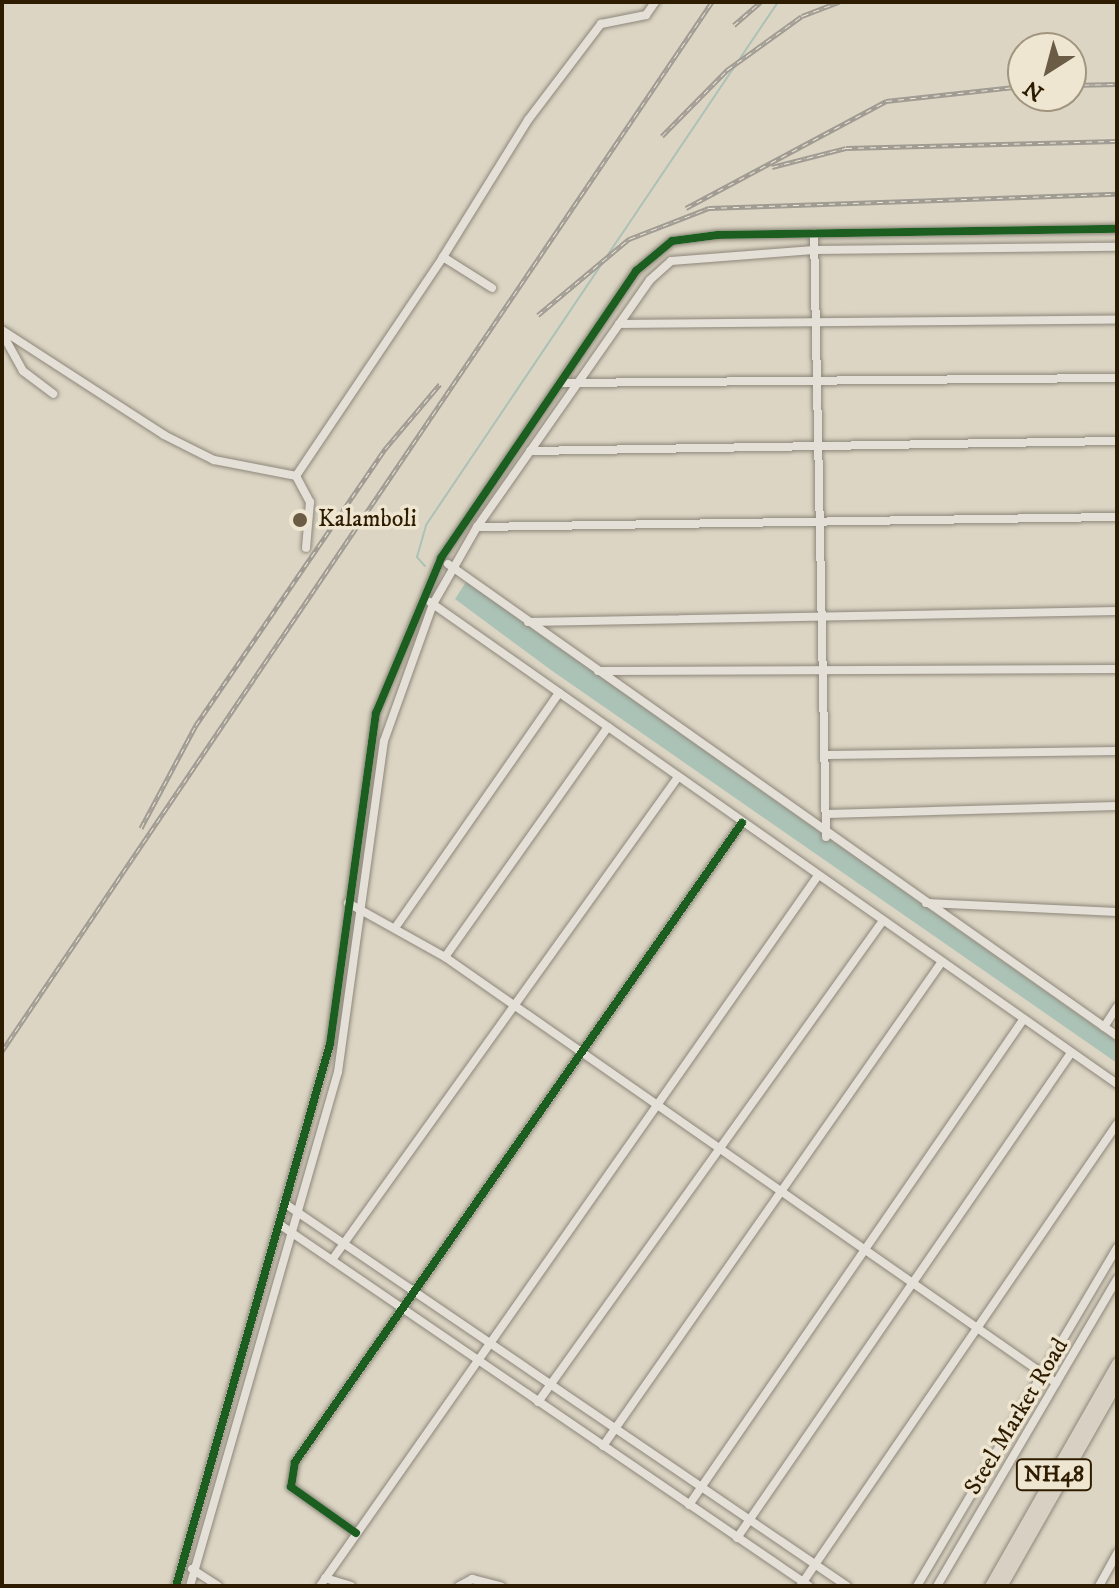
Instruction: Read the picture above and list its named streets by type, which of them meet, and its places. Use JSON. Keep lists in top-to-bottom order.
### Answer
{
  "streets": {
    "highway": ["NH48"],
    "street": ["Steel Market Road"]
  },
  "places": ["Kalamboli"],
  "north": "bottom left"
}
